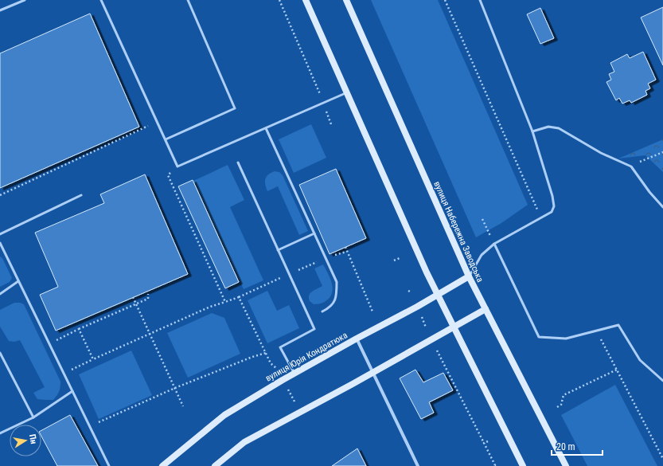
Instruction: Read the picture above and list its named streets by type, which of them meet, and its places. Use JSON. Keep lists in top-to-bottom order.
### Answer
{
  "streets": {
    "main road": ["вулиця Набережна Заводська", "вулиця Юрія Кондратюка"]
  },
  "crossings": [
    ["вулиця Набережна Заводська", "вулиця Юрія Кондратюка"]
  ],
  "scale_bar": "20 m",
  "north": "right"
}
